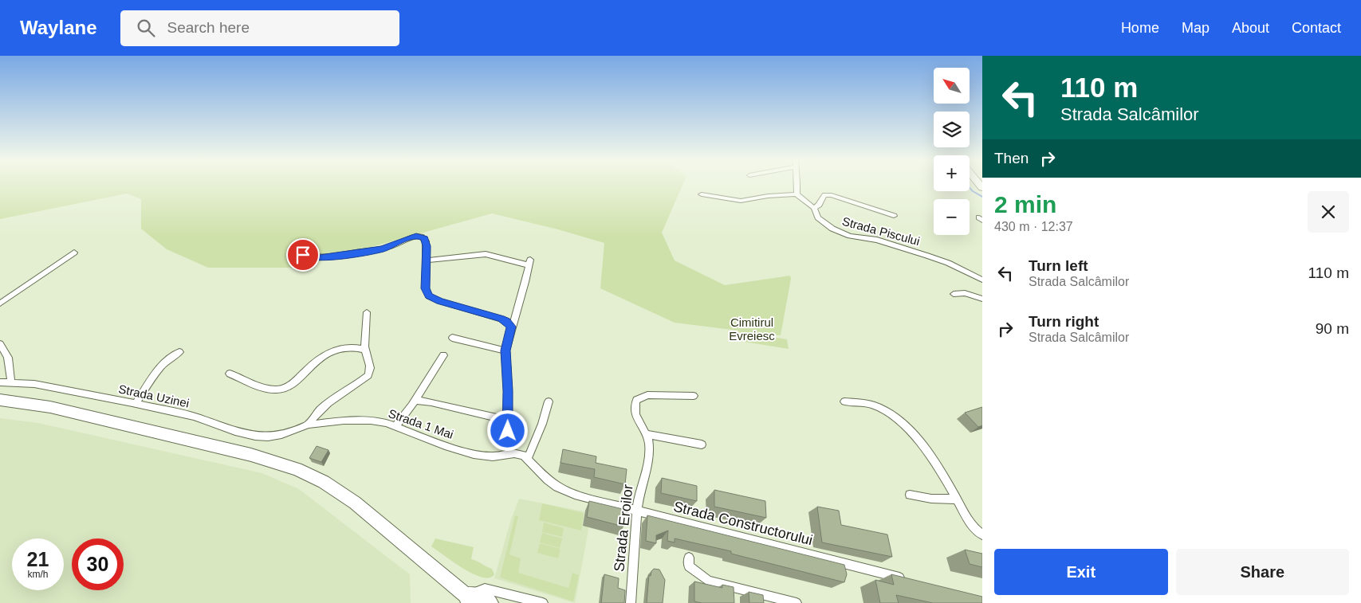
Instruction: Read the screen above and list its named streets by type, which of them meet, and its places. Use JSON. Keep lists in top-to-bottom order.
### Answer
{
  "streets": {
    "street": [
      "Strada Piscului",
      "Strada Uzinei",
      "Strada 1 Mai",
      "Strada Constructorului",
      "Strada Eroilor"
    ]
  },
  "crossings": [
    ["Strada Uzinei", "Strada 1 Mai"],
    ["Strada Constructorului", "Strada Eroilor"]
  ],
  "parks": ["Cimitirul Evreiesc"],
  "north": "top left",
  "page": {
    "header": "Waylane",
    "search": "Search here",
    "nav": [
      "Home",
      "Map",
      "About",
      "Contact"
    ],
    "turn": ["110 m", "Strada Salcâmilor"],
    "map_buttons": ["+", "−"],
    "then": "Then",
    "heading": ["2 min", "430 m · 12:37"],
    "list": [
      {
        "name": "Turn left",
        "note": "Strada Salcâmilor",
        "value": "110 m"
      },
      {
        "name": "Turn right",
        "note": "Strada Salcâmilor",
        "value": "90 m"
      }
    ],
    "speed": "21 km/h",
    "limit": "30",
    "buttons": ["Exit", "Share"]
  }
}
